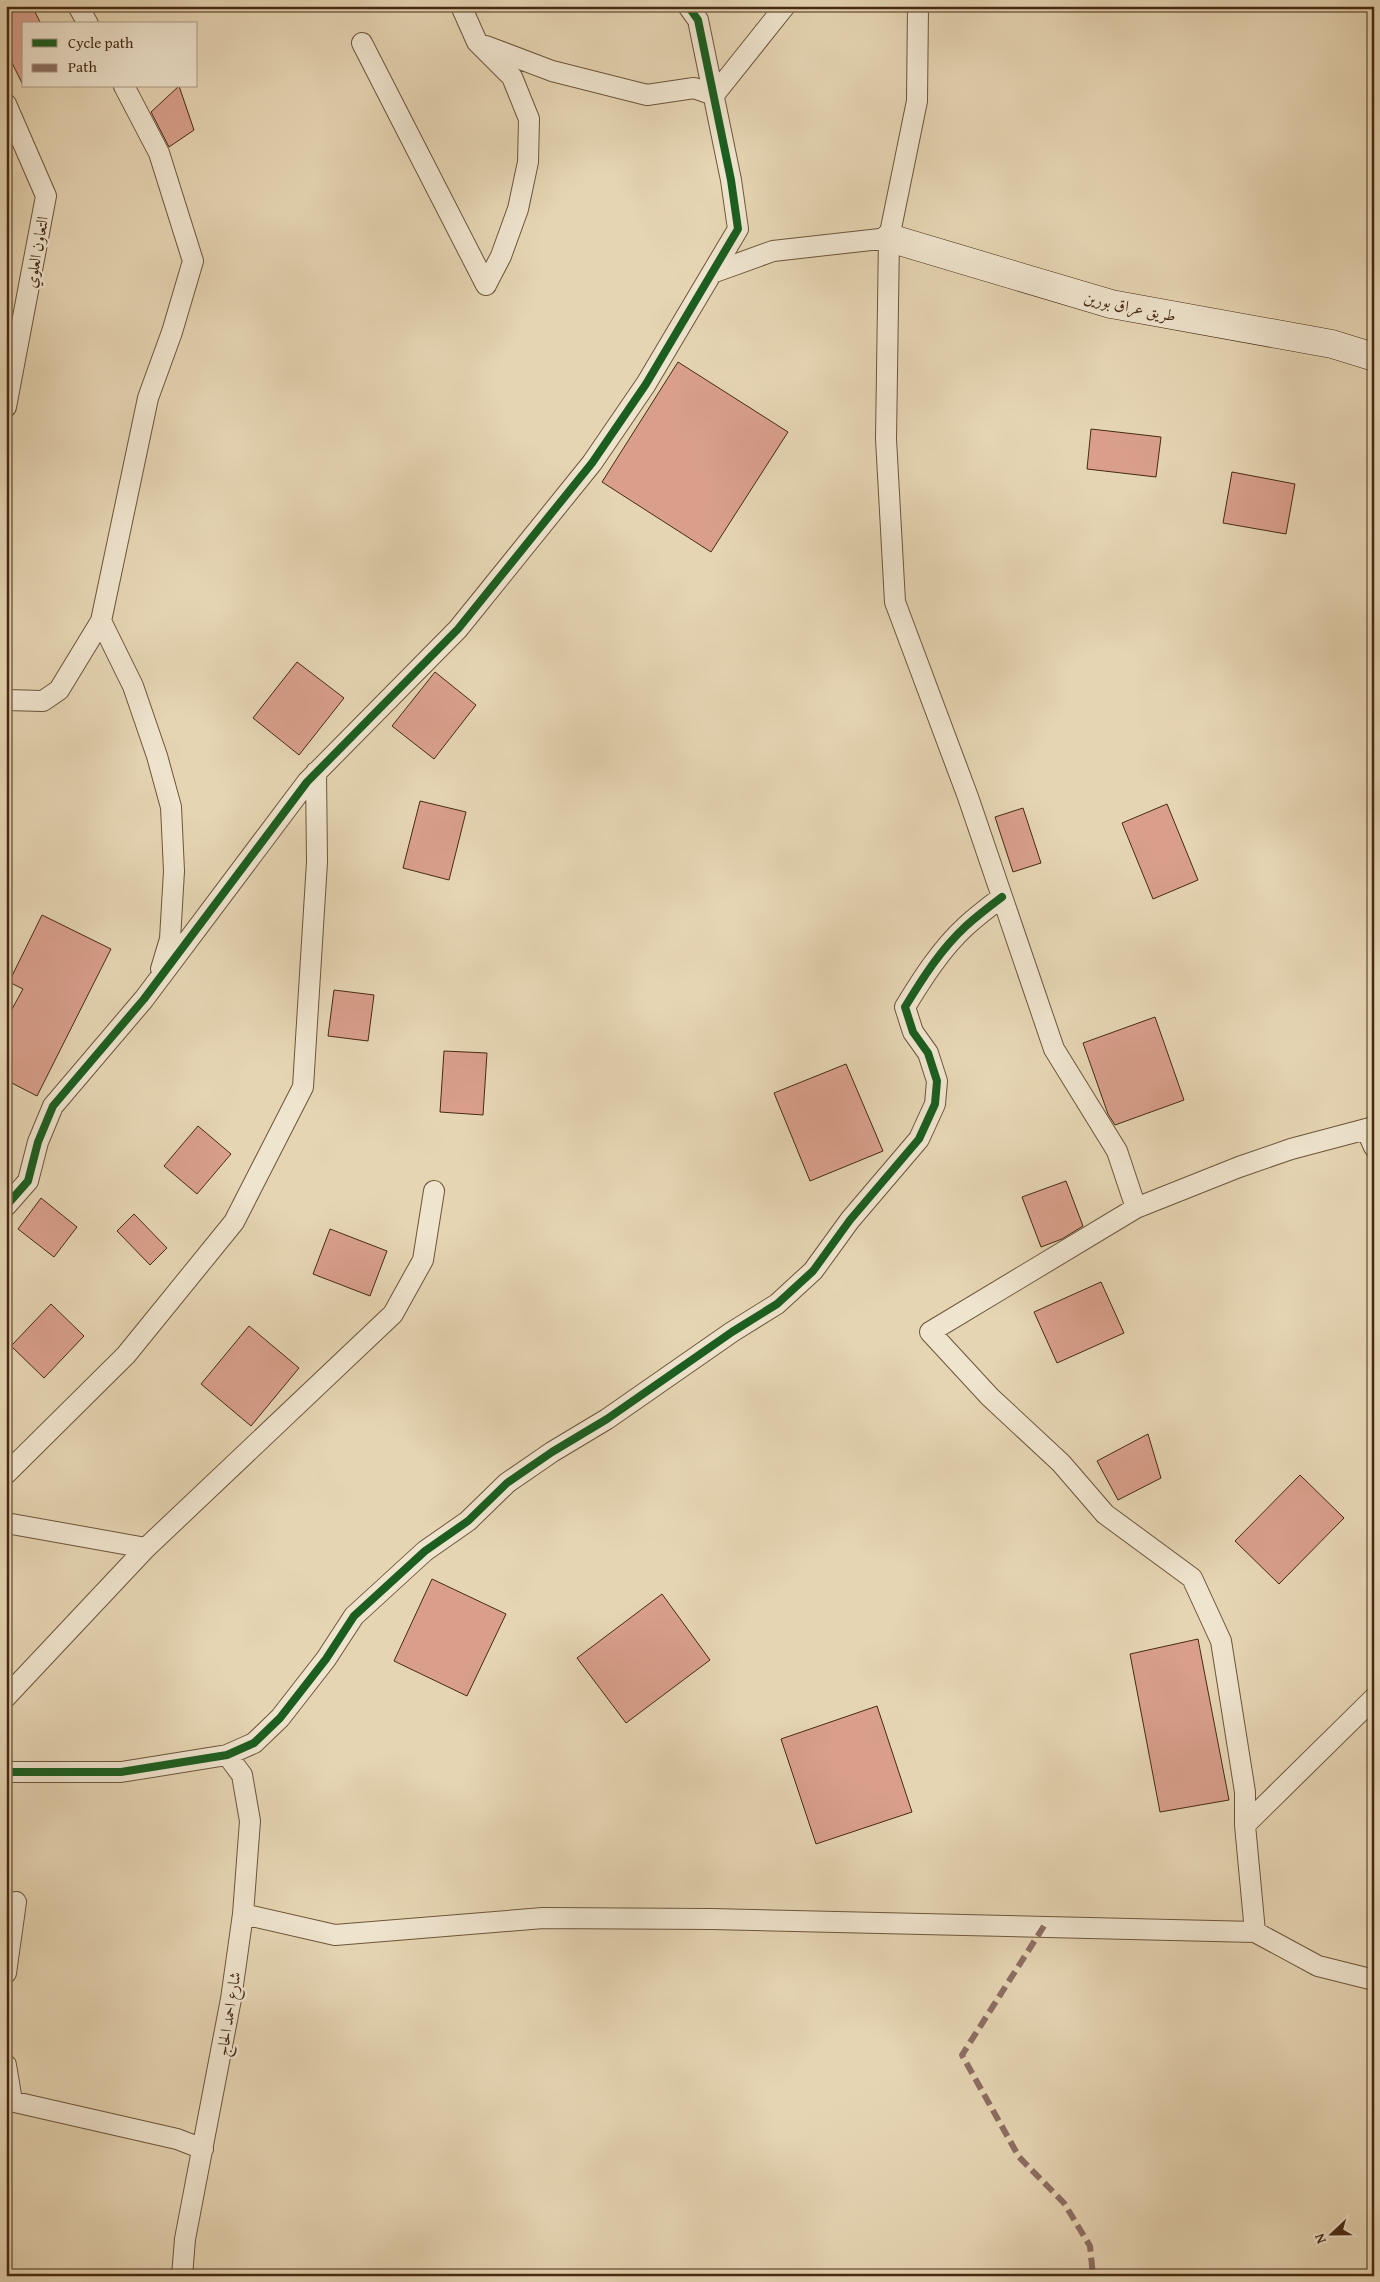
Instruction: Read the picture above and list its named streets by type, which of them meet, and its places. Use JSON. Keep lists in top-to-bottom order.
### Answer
{
  "streets": {
    "street": ["التعاون العلوي", "طريق عراق بورين", "شارع احمد الحاج"]
  },
  "legend": ["Cycle path", "Path"],
  "north": "left"
}
